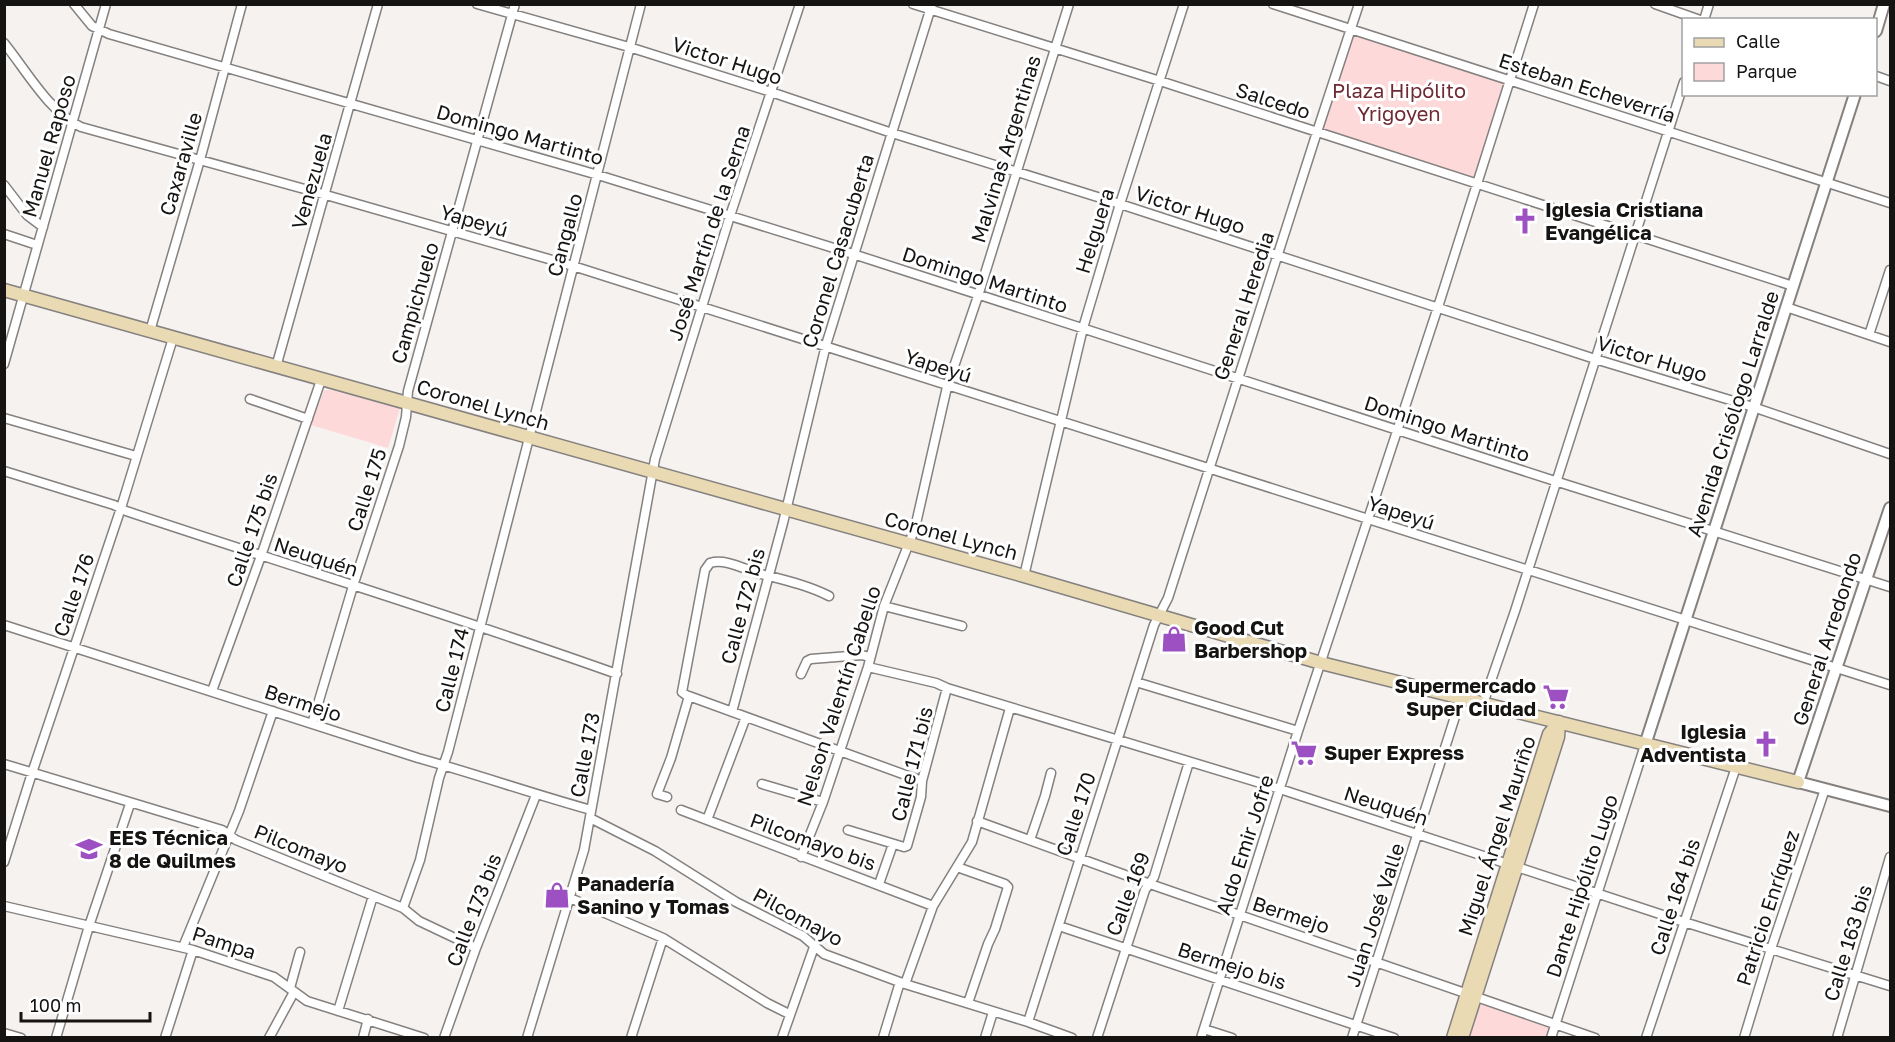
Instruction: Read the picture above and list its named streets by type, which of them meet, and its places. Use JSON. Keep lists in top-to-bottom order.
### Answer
{
  "streets": {
    "main road": ["Coronel Lynch", "Miguel Ángel Mauriño"],
    "street": [
      "Victor Hugo",
      "Esteban Echeverría",
      "Salcedo",
      "Domingo Martinto",
      "Manuel Raposo",
      "Malvinas Argentinas",
      "Caxaraville",
      "Venezuela",
      "Yapeyú",
      "Helguera",
      "José Martín de la Serna",
      "Cangallo",
      "Coronel Casacuberta",
      "Campichuelo",
      "General Heredia",
      "Avenida Crisólogo Larralde",
      "Calle 175",
      "Calle 175 bis",
      "Neuquén",
      "Calle 176",
      "Calle 172 bis",
      "General Arredondo",
      "Calle 174",
      "Nelson Valentín Cabello",
      "Bermejo",
      "Calle 173",
      "Calle 171 bis",
      "Calle 170",
      "Pilcomayo bis",
      "Aldo Emir Jofre",
      "Pilcomayo",
      "Dante Hipólito Lugo",
      "Calle 169",
      "Calle 164 bis",
      "Patricio Enríquez",
      "Calle 173 bis",
      "Juan José Valle",
      "Pampa",
      "Calle 163 bis",
      "Bermejo bis"
    ]
  },
  "crossings": [
    ["Victor Hugo", "Malvinas Argentinas"],
    ["Victor Hugo", "Helguera"],
    ["Victor Hugo", "José Martín de la Serna"],
    ["Victor Hugo", "Cangallo"],
    ["Victor Hugo", "Coronel Casacuberta"],
    ["Victor Hugo", "Campichuelo"],
    ["Victor Hugo", "General Heredia"],
    ["Victor Hugo", "Avenida Crisólogo Larralde"],
    ["Victor Hugo", "Aldo Emir Jofre"],
    ["Esteban Echeverría", "General Heredia"],
    ["Esteban Echeverría", "Avenida Crisólogo Larralde"],
    ["Esteban Echeverría", "Aldo Emir Jofre"],
    ["Salcedo", "Malvinas Argentinas"],
    ["Salcedo", "Helguera"],
    ["Salcedo", "Coronel Casacuberta"],
    ["Salcedo", "General Heredia"],
    ["Salcedo", "Avenida Crisólogo Larralde"],
    ["Salcedo", "Aldo Emir Jofre"],
    ["Domingo Martinto", "Manuel Raposo"],
    ["Domingo Martinto", "Malvinas Argentinas"],
    ["Domingo Martinto", "Caxaraville"],
    ["Domingo Martinto", "Venezuela"],
    ["Domingo Martinto", "Helguera"],
    ["Domingo Martinto", "José Martín de la Serna"],
    ["Domingo Martinto", "Cangallo"],
    ["Domingo Martinto", "Coronel Casacuberta"],
    ["Domingo Martinto", "Campichuelo"],
    ["Domingo Martinto", "General Heredia"],
    ["Domingo Martinto", "Avenida Crisólogo Larralde"],
    ["Domingo Martinto", "General Arredondo"],
    ["Domingo Martinto", "Aldo Emir Jofre"],
    ["Manuel Raposo", "Yapeyú"],
    ["Manuel Raposo", "Coronel Lynch"],
    ["Malvinas Argentinas", "Yapeyú"],
    ["Malvinas Argentinas", "Coronel Lynch"],
    ["Malvinas Argentinas", "Nelson Valentín Cabello"],
    ["Caxaraville", "Yapeyú"],
    ["Caxaraville", "Coronel Lynch"],
    ["Venezuela", "Yapeyú"],
    ["Venezuela", "Coronel Lynch"],
    ["Yapeyú", "Helguera"],
    ["Yapeyú", "José Martín de la Serna"],
    ["Yapeyú", "Cangallo"],
    ["Yapeyú", "Coronel Casacuberta"],
    ["Yapeyú", "Campichuelo"],
    ["Yapeyú", "General Heredia"],
    ["Yapeyú", "Avenida Crisólogo Larralde"],
    ["Yapeyú", "General Arredondo"],
    ["Yapeyú", "Aldo Emir Jofre"],
    ["Helguera", "Coronel Lynch"],
    ["José Martín de la Serna", "Coronel Lynch"],
    ["José Martín de la Serna", "Calle 173"],
    ["Cangallo", "Coronel Lynch"],
    ["Cangallo", "Calle 174"],
    ["Coronel Casacuberta", "Coronel Lynch"],
    ["Coronel Casacuberta", "Calle 172 bis"],
    ["Campichuelo", "Coronel Lynch"],
    ["Campichuelo", "Calle 175"],
    ["General Heredia", "Coronel Lynch"],
    ["General Heredia", "Calle 170"],
    ["Coronel Lynch", "Avenida Crisólogo Larralde"],
    ["Coronel Lynch", "Calle 175"],
    ["Coronel Lynch", "Calle 175 bis"],
    ["Coronel Lynch", "Calle 176"],
    ["Coronel Lynch", "Calle 172 bis"],
    ["Coronel Lynch", "General Arredondo"],
    ["Coronel Lynch", "Calle 174"],
    ["Coronel Lynch", "Nelson Valentín Cabello"],
    ["Coronel Lynch", "Calle 173"],
    ["Coronel Lynch", "Calle 170"],
    ["Coronel Lynch", "Miguel Ángel Mauriño"],
    ["Coronel Lynch", "Aldo Emir Jofre"],
    ["Coronel Lynch", "Dante Hipólito Lugo"],
    ["Coronel Lynch", "Calle 164 bis"],
    ["Coronel Lynch", "Patricio Enríquez"],
    ["Coronel Lynch", "Juan José Valle"],
    ["Avenida Crisólogo Larralde", "Dante Hipólito Lugo"],
    ["Calle 175", "Neuquén"],
    ["Calle 175", "Bermejo"],
    ["Calle 175 bis", "Neuquén"],
    ["Calle 175 bis", "Bermejo"],
    ["Neuquén", "Calle 176"],
    ["Neuquén", "Calle 174"],
    ["Neuquén", "Nelson Valentín Cabello"],
    ["Neuquén", "Calle 173"],
    ["Neuquén", "Calle 171 bis"],
    ["Neuquén", "Calle 170"],
    ["Neuquén", "Miguel Ángel Mauriño"],
    ["Neuquén", "Aldo Emir Jofre"],
    ["Neuquén", "Dante Hipólito Lugo"],
    ["Neuquén", "Calle 169"],
    ["Neuquén", "Calle 164 bis"],
    ["Neuquén", "Patricio Enríquez"],
    ["Neuquén", "Juan José Valle"],
    ["Neuquén", "Calle 163 bis"],
    ["Calle 176", "Bermejo"],
    ["Calle 176", "Pilcomayo"],
    ["Calle 174", "Bermejo"],
    ["Calle 174", "Pilcomayo"],
    ["Nelson Valentín Cabello", "Pilcomayo bis"],
    ["Bermejo", "Calle 173"],
    ["Bermejo", "Calle 170"],
    ["Bermejo", "Miguel Ángel Mauriño"],
    ["Bermejo", "Aldo Emir Jofre"],
    ["Bermejo", "Pilcomayo"],
    ["Bermejo", "Dante Hipólito Lugo"],
    ["Bermejo", "Calle 169"],
    ["Bermejo", "Calle 173 bis"],
    ["Bermejo", "Juan José Valle"],
    ["Calle 173", "Pilcomayo"],
    ["Calle 171 bis", "Pilcomayo bis"],
    ["Calle 170", "Pilcomayo"],
    ["Calle 170", "Bermejo bis"],
    ["Aldo Emir Jofre", "Bermejo bis"],
    ["Pilcomayo", "Calle 173 bis"],
    ["Calle 169", "Bermejo bis"],
    ["Juan José Valle", "Bermejo bis"]
  ],
  "parks": ["Plaza Hipólito Yrigoyen"],
  "places": {
    "church": ["Iglesia Cristiana Evangélica", "Iglesia Adventista"],
    "shop": ["Good Cut Barbershop", "Panadería Sanino y Tomas"],
    "supermarket": ["Supermercado Super Ciudad", "Super Express"],
    "school or university": ["EES Técnica 8 de Quilmes"]
  },
  "legend": ["Calle", "Parque"],
  "scale_bar": "100 m"
}
